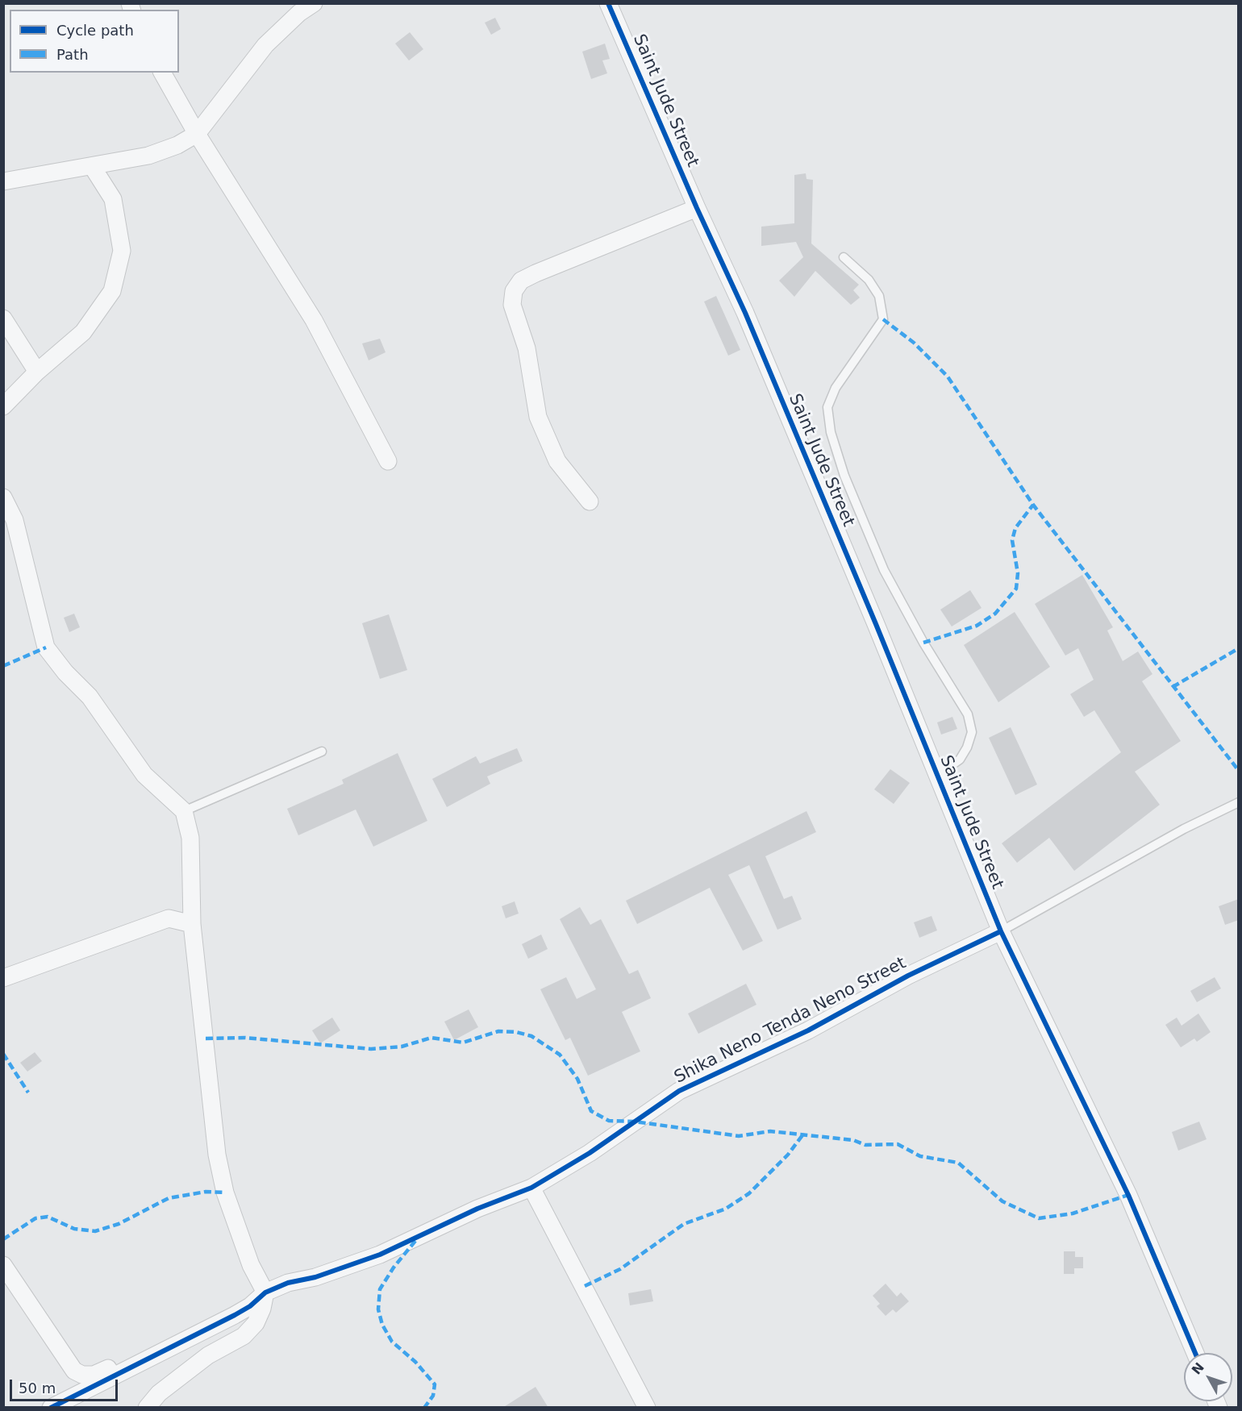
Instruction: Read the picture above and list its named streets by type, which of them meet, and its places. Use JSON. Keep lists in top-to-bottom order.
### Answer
{
  "streets": {
    "street": ["Saint Jude Street", "Shika Neno Tenda Neno Street"]
  },
  "crossings": [
    ["Saint Jude Street", "Shika Neno Tenda Neno Street"]
  ],
  "legend": ["Cycle path", "Path"],
  "scale_bar": "50 m",
  "north": "top left"
}
